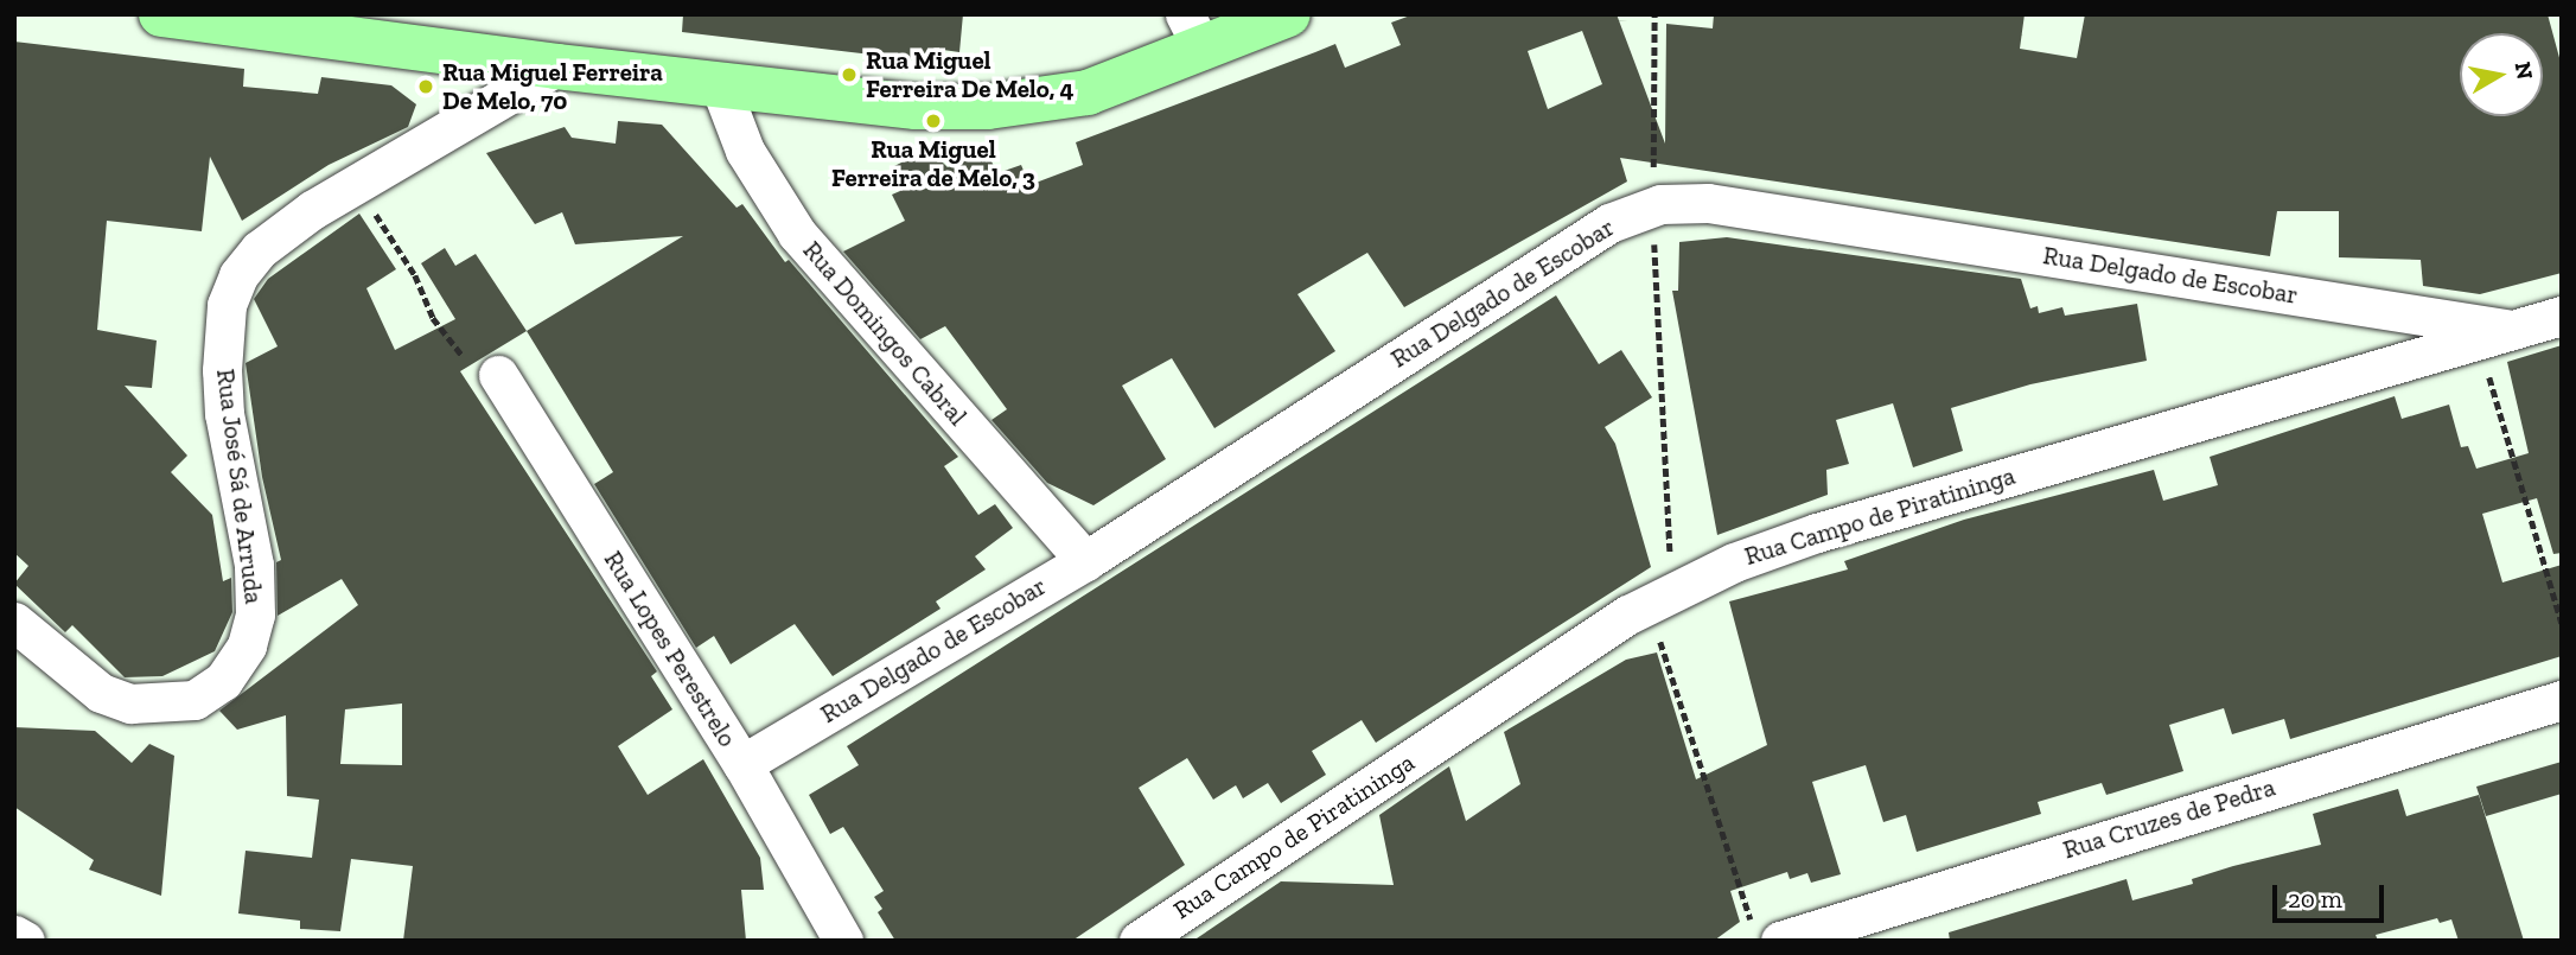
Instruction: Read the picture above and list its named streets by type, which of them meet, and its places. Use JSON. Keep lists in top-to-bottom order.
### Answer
{
  "streets": {
    "street": [
      "Rua Delgado de Escobar",
      "Rua Domingos Cabral",
      "Rua José Sá de Arruda",
      "Rua Campo de Piratininga",
      "Rua Lopes Perestrelo",
      "Rua Cruzes de Pedra"
    ]
  },
  "crossings": [
    ["Rua Delgado de Escobar", "Rua Domingos Cabral"],
    ["Rua Delgado de Escobar", "Rua Campo de Piratininga"],
    ["Rua Delgado de Escobar", "Rua Lopes Perestrelo"]
  ],
  "places": ["Rua Miguel Ferreira De Melo, 4", "Rua Miguel Ferreira De Melo, 70", "Rua Miguel Ferreira de Melo, 3"],
  "scale_bar": "20 m",
  "north": "right"
}
